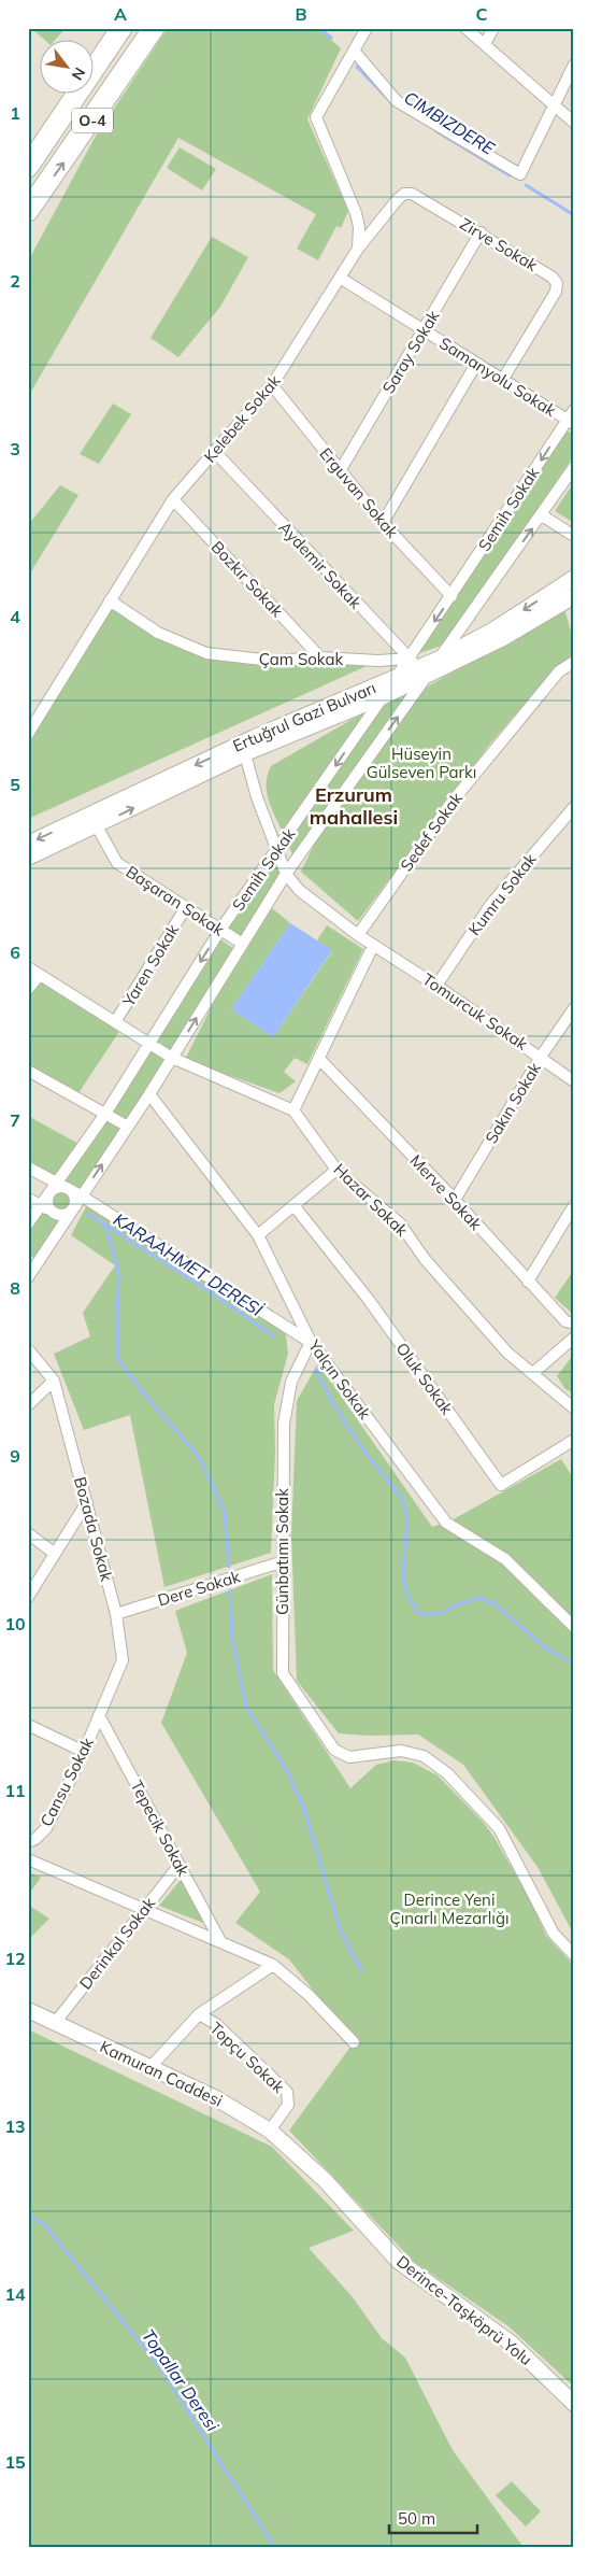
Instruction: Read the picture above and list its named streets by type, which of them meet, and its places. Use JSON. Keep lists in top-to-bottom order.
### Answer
{
  "streets": {
    "highway": ["O-4"],
    "main road": ["Ertuğrul Gazi Bulvarı", "Kamuran Caddesi", "Derince-Taşköprü Yolu"],
    "street": [
      "Zirve Sokak",
      "Saray Sokak",
      "Samanyolu Sokak",
      "Kelebek Sokak",
      "Erguvan Sokak",
      "Semih Sokak",
      "Aydemir Sokak",
      "Bozkır Sokak",
      "Çam Sokak",
      "Sedef Sokak",
      "Kumru Sokak",
      "Başaran Sokak",
      "Yaren Sokak",
      "Tomurcuk Sokak",
      "Sakın Sokak",
      "Merve Sokak",
      "Hazar Sokak",
      "Oluk Sokak",
      "Yalçın Sokak",
      "Bozada Sokak",
      "Günbatımı Sokak",
      "Dere Sokak",
      "Cansu Sokak",
      "Tepecik Sokak",
      "Derinkol Sokak",
      "Topçu Sokak"
    ]
  },
  "crossings": [
    ["Zirve Sokak", "Saray Sokak"],
    ["Zirve Sokak", "Samanyolu Sokak"],
    ["Zirve Sokak", "Kelebek Sokak"],
    ["Saray Sokak", "Samanyolu Sokak"],
    ["Saray Sokak", "Erguvan Sokak"],
    ["Samanyolu Sokak", "Kelebek Sokak"],
    ["Samanyolu Sokak", "Semih Sokak"],
    ["Kelebek Sokak", "Erguvan Sokak"],
    ["Kelebek Sokak", "Aydemir Sokak"],
    ["Kelebek Sokak", "Bozkır Sokak"],
    ["Kelebek Sokak", "Çam Sokak"],
    ["Erguvan Sokak", "Semih Sokak"],
    ["Semih Sokak", "Aydemir Sokak"],
    ["Semih Sokak", "Çam Sokak"],
    ["Semih Sokak", "Ertuğrul Gazi Bulvarı"],
    ["Semih Sokak", "Başaran Sokak"],
    ["Semih Sokak", "Tomurcuk Sokak"],
    ["Semih Sokak", "Yalçın Sokak"],
    ["Aydemir Sokak", "Çam Sokak"],
    ["Aydemir Sokak", "Ertuğrul Gazi Bulvarı"],
    ["Bozkır Sokak", "Çam Sokak"],
    ["Çam Sokak", "Ertuğrul Gazi Bulvarı"],
    ["Ertuğrul Gazi Bulvarı", "Başaran Sokak"],
    ["Sedef Sokak", "Tomurcuk Sokak"],
    ["Kumru Sokak", "Tomurcuk Sokak"],
    ["Başaran Sokak", "Yaren Sokak"],
    ["Tomurcuk Sokak", "Sakın Sokak"],
    ["Sakın Sokak", "Merve Sokak"],
    ["Yalçın Sokak", "Günbatımı Sokak"],
    ["Bozada Sokak", "Dere Sokak"],
    ["Bozada Sokak", "Cansu Sokak"],
    ["Bozada Sokak", "Tepecik Sokak"],
    ["Günbatımı Sokak", "Dere Sokak"],
    ["Cansu Sokak", "Tepecik Sokak"],
    ["Tepecik Sokak", "Derinkol Sokak"],
    ["Derinkol Sokak", "Kamuran Caddesi"],
    ["Topçu Sokak", "Kamuran Caddesi"],
    ["Kamuran Caddesi", "Derince-Taşköprü Yolu"]
  ],
  "districts": ["Erzurum mahallesi"],
  "water": ["CIMBIZDERE", "KARAAHMET DERESİ", "Topallar Deresi"],
  "parks": ["Hüseyin Gülseven Parkı", "Derince Yeni Çınarlı Mezarlığı"],
  "scale_bar": "50 m",
  "north": "bottom right",
  "grid": {
    "columns": ["A", "B", "C"],
    "rows": [
      "1",
      "2",
      "3",
      "4",
      "5",
      "6",
      "7",
      "8",
      "9",
      "10",
      "11",
      "12",
      "13",
      "14",
      "15"
    ]
  }
}
